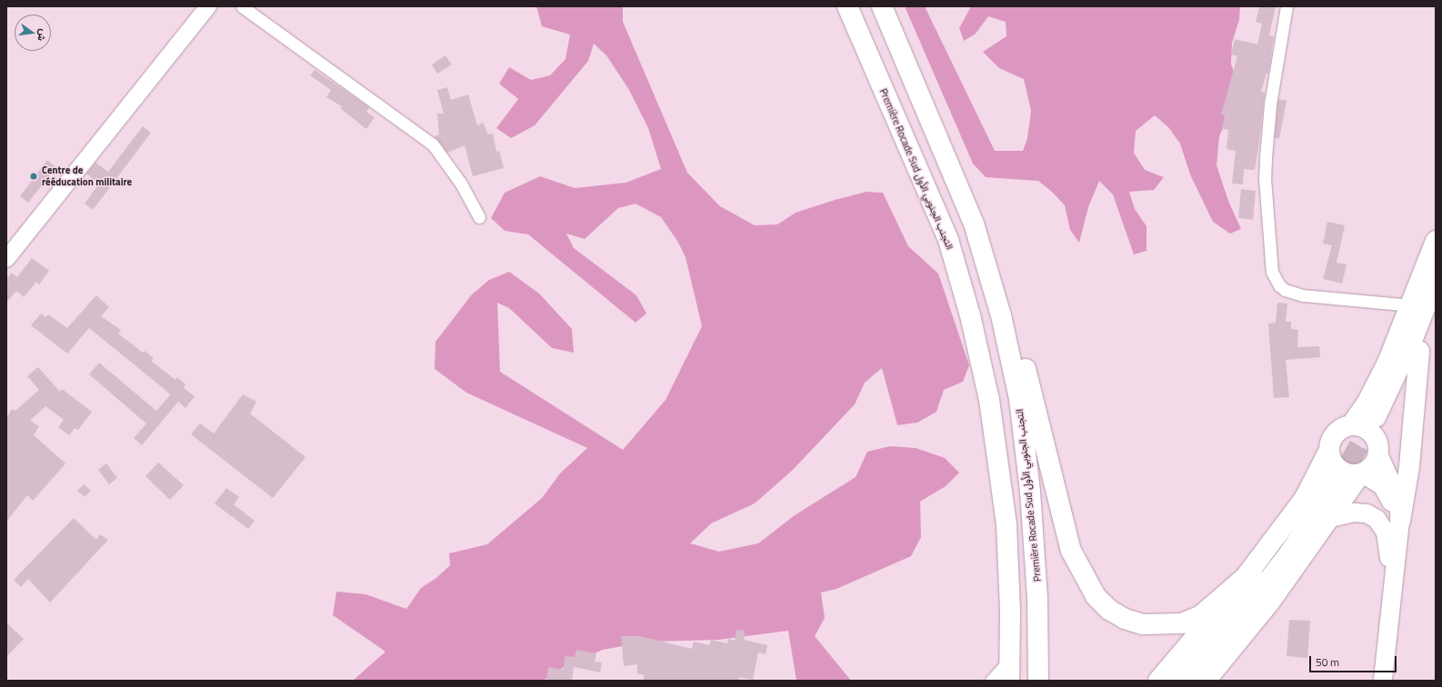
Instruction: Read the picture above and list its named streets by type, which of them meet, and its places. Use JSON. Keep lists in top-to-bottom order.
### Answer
{
  "streets": {
    "highway": ["Première Rocade Sud التجنب الجنوبي الأول"]
  },
  "places": ["Centre de rééducation militaire"],
  "scale_bar": "50 m",
  "north": "right"
}
